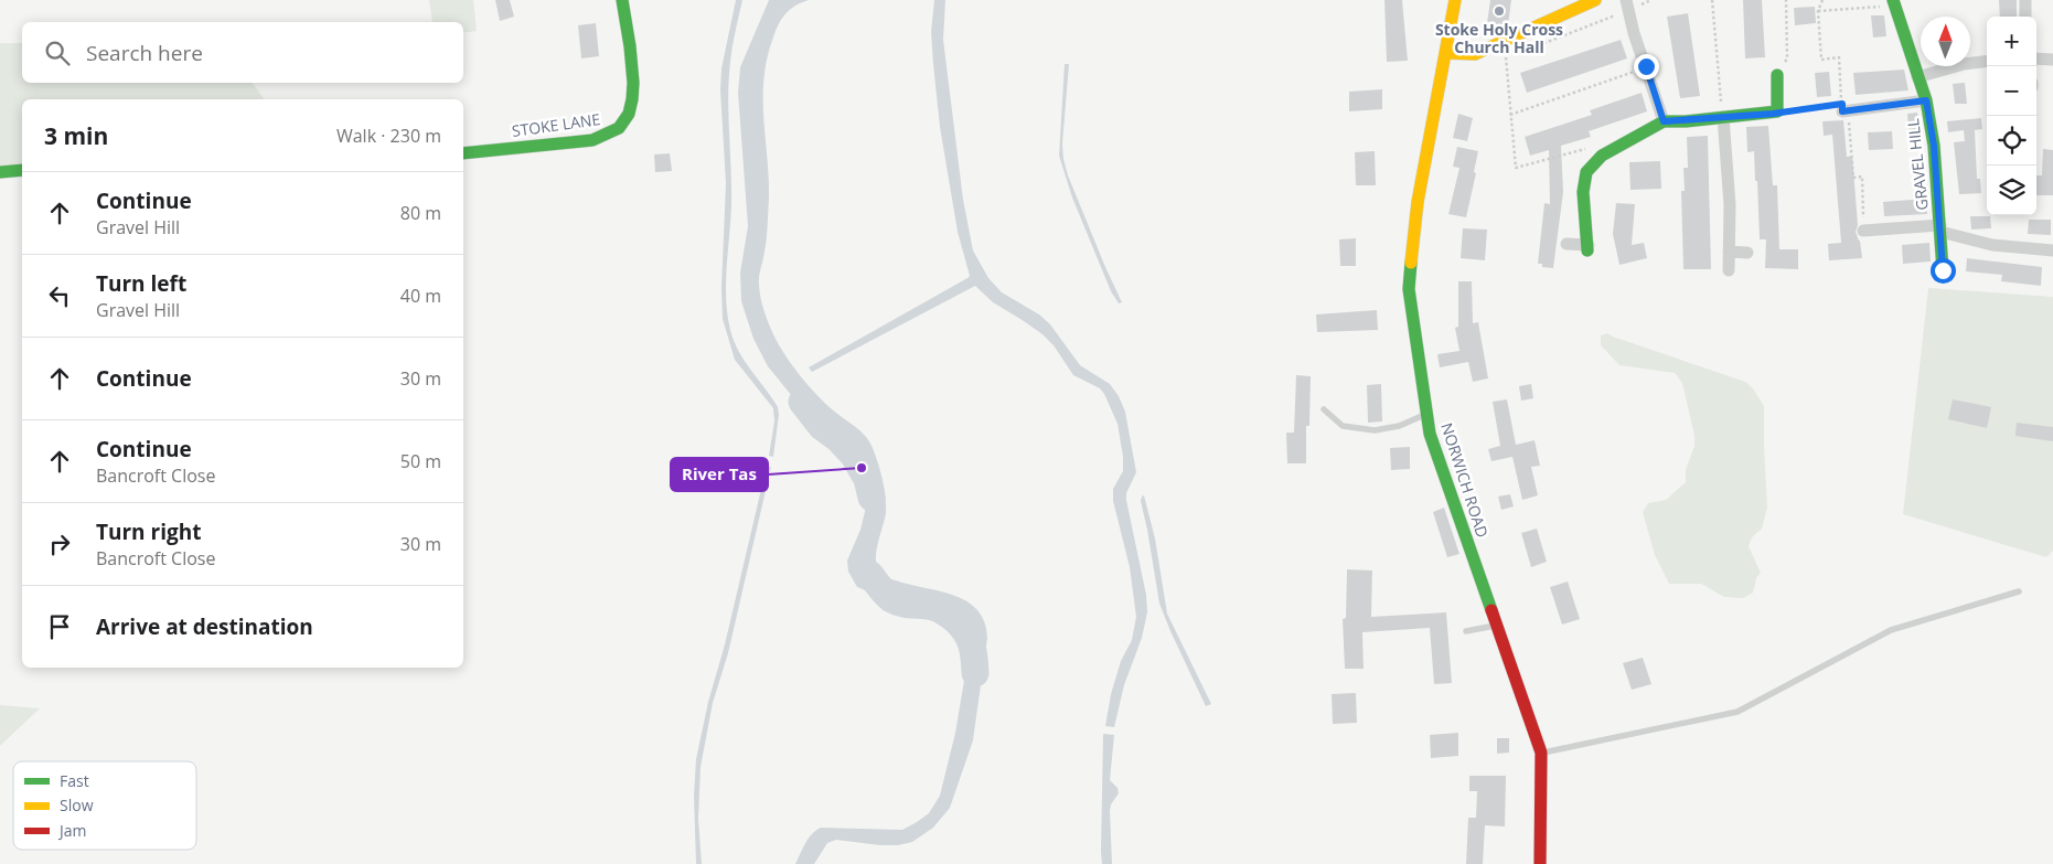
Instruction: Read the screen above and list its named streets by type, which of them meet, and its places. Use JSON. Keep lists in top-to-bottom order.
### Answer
{
  "streets": {
    "street": ["STOKE LANE", "GRAVEL HILL", "NORWICH ROAD"]
  },
  "places": ["Stoke Holy Cross Church Hall", "River Tas"],
  "legend": ["Fast", "Slow", "Jam"],
  "north": "top",
  "page": {
    "map_buttons": ["+", "−"],
    "search": "Search here",
    "heading": ["3 min", "Walk · 230 m"],
    "list": [
      ["Continue", "Gravel Hill", "80 m"],
      ["Turn left", "Gravel Hill", "40 m"],
      ["Continue", "30 m"],
      ["Continue", "Bancroft Close", "50 m"],
      ["Turn right", "Bancroft Close", "30 m"],
      "Arrive at destination"
    ]
  }
}
